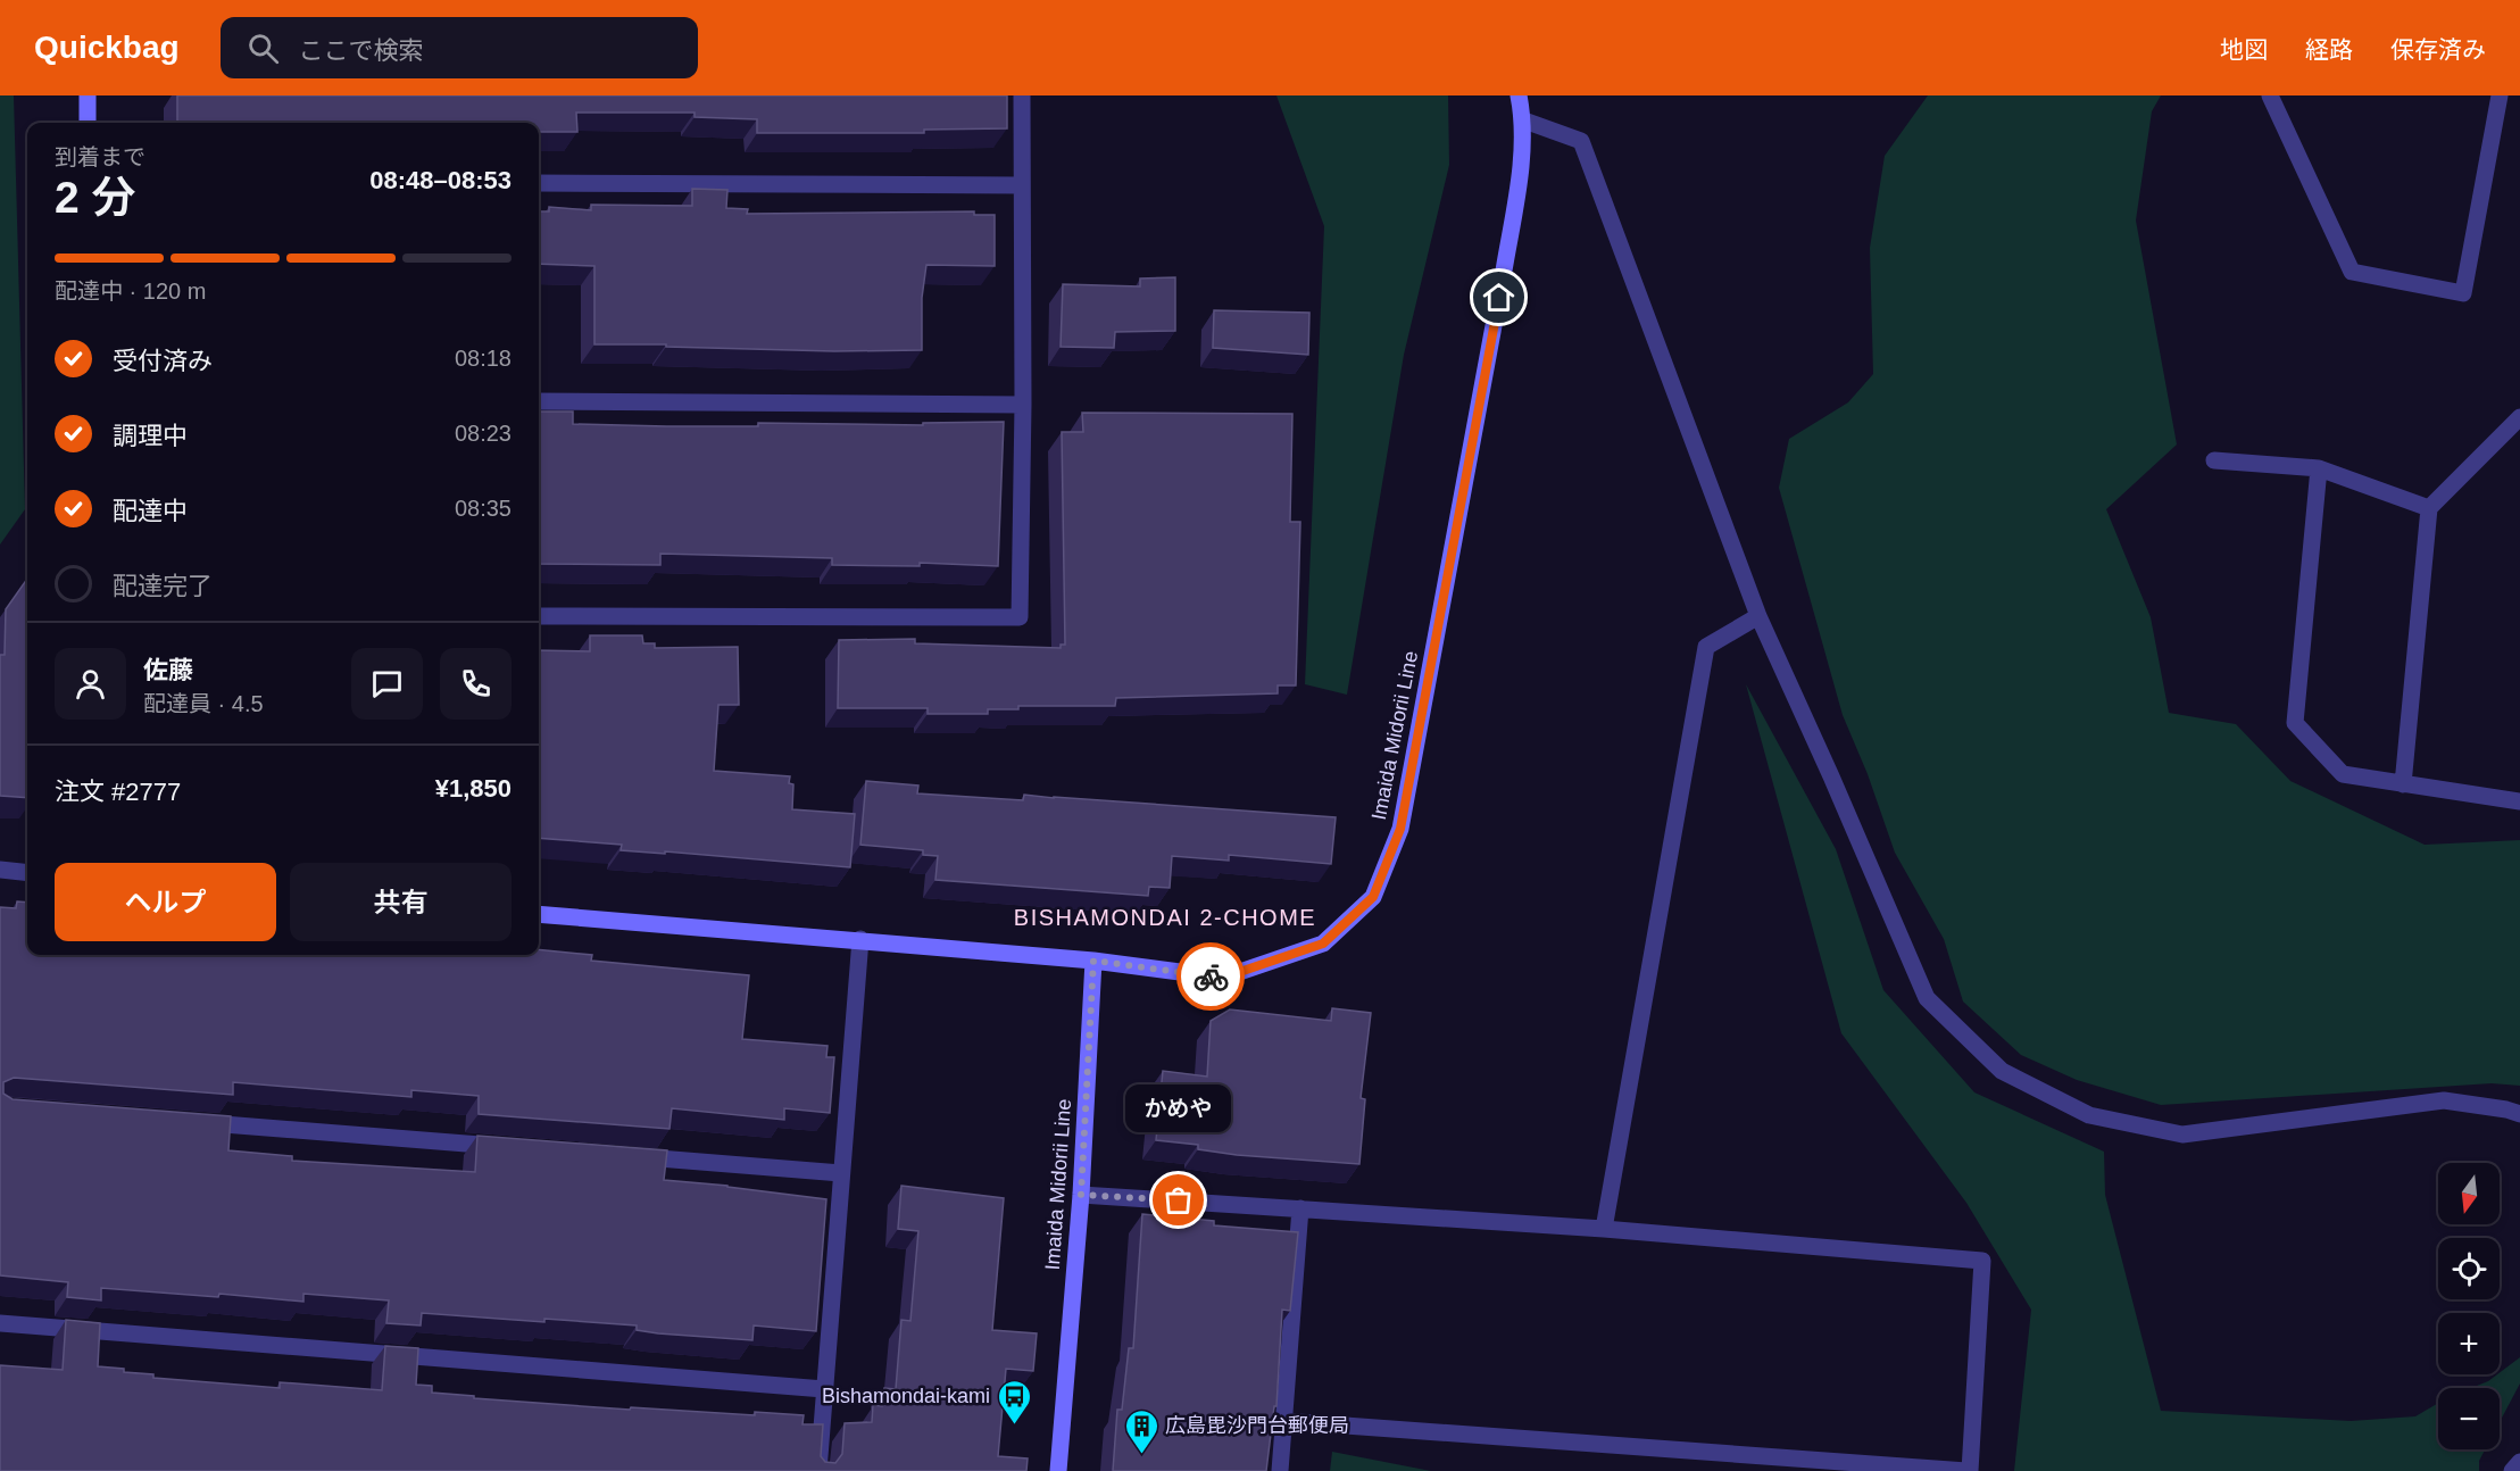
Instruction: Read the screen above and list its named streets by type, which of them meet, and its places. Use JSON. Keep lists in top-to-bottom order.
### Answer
{
  "streets": {
    "main road": ["Imaida Midorii Line"]
  },
  "districts": ["BISHAMONDAI 2-CHOME"],
  "places": {
    "other": ["かめや"],
    "bus stop": ["Bishamondai-kami"],
    "building": ["広島毘沙門台郵便局"]
  },
  "north": "bottom",
  "page": {
    "header": "Quickbag",
    "search": "ここで検索",
    "nav": ["地図", "経路", "保存済み"],
    "heading": ["2 分", "到着まで", "08:48–08:53"],
    "panel": [
      "佐藤",
      "配達員 · 4.5",
      "注文 #2777",
      "¥1,850"
    ],
    "bar": "配達中 · 120 m",
    "list": [
      ["受付済み", "08:18"],
      ["調理中", "08:23"],
      ["配達中", "08:35"],
      "配達完了"
    ],
    "buttons": ["ヘルプ", "共有"],
    "bubble": "かめや",
    "map_buttons": ["+", "−"]
  }
}
